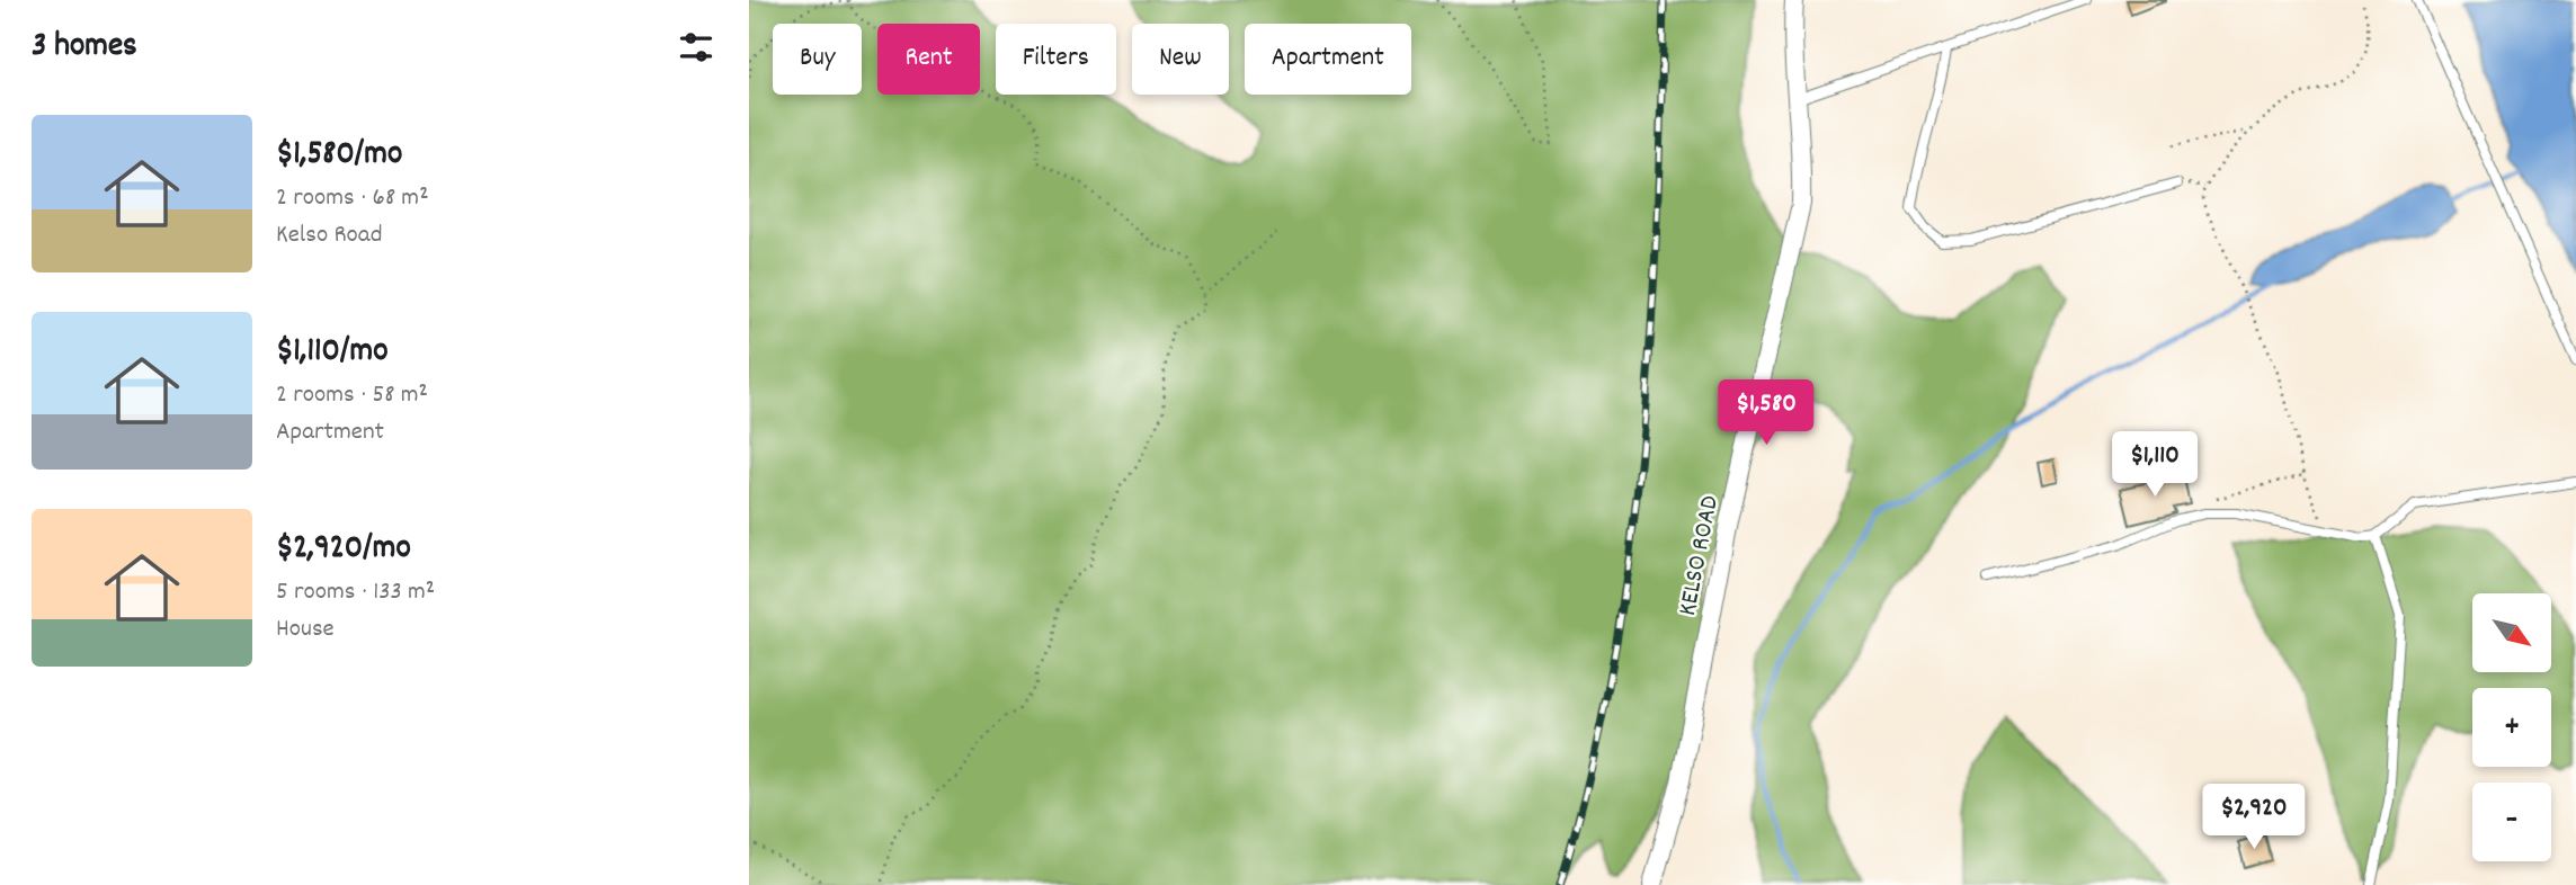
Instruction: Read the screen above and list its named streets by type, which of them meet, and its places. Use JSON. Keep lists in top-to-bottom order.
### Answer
{
  "streets": {
    "street": ["KELSO ROAD"]
  },
  "north": "bottom right",
  "page": {
    "heading": "3 homes",
    "chip": [
      "Buy",
      "Rent",
      "Filters",
      "New",
      "Apartment"
    ],
    "list": [
      {
        "name": "$1,580/mo",
        "note": "2 rooms · 68 m² · Kelso Road"
      },
      {
        "name": "$1,110/mo",
        "note": "2 rooms · 58 m² · Apartment"
      },
      {
        "name": "$2,920/mo",
        "note": "5 rooms · 133 m² · House"
      }
    ],
    "price": ["$1,580", "$1,110", "$2,920"],
    "map_buttons": ["+", "−"]
  }
}
